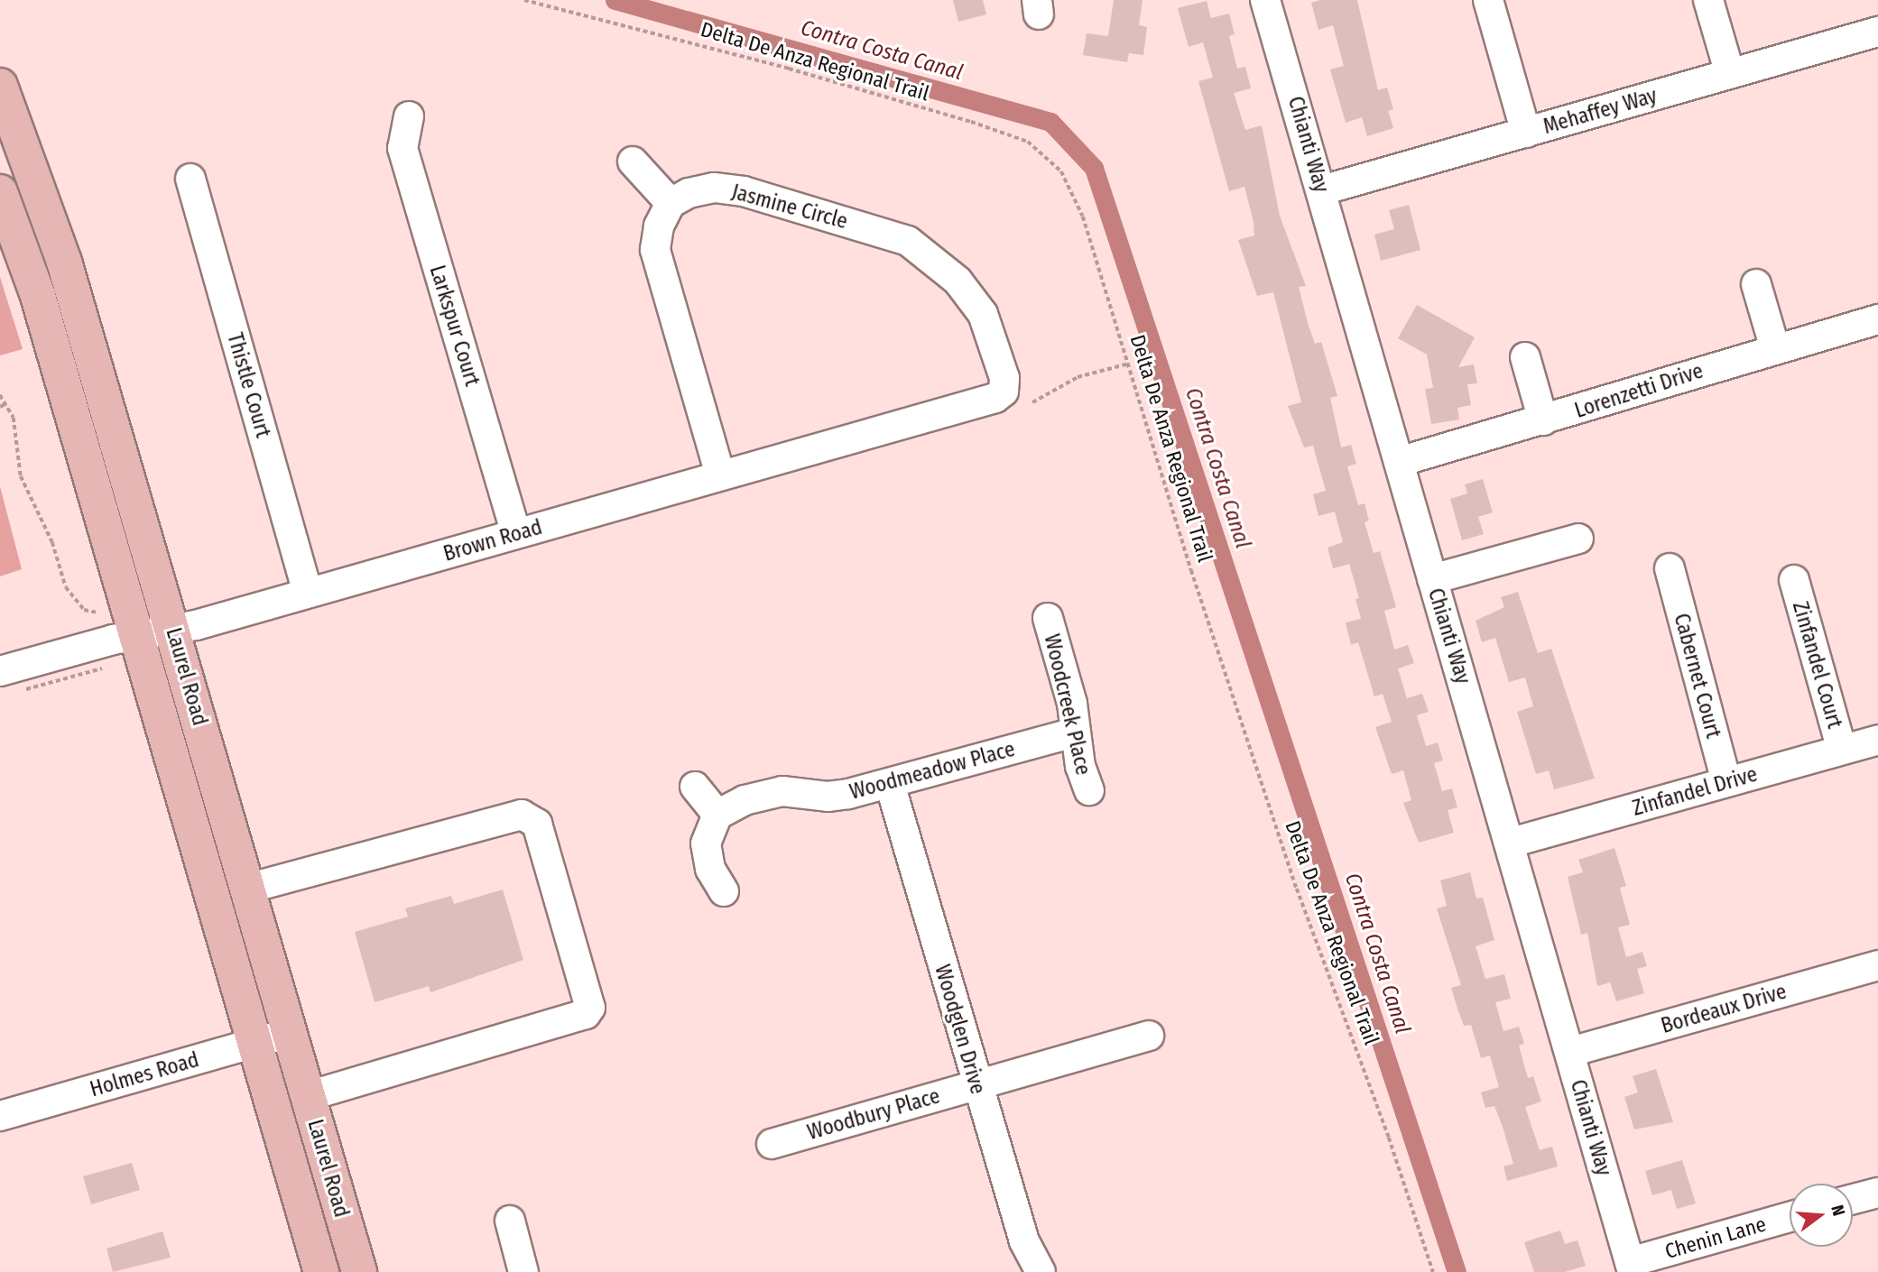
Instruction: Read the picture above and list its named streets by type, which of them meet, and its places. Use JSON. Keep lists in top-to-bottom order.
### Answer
{
  "streets": {
    "main road": ["Laurel Road"],
    "street": [
      "Mehaffey Way",
      "Chianti Way",
      "Jasmine Circle",
      "Larkspur Court",
      "Thistle Court",
      "Lorenzetti Drive",
      "Brown Road",
      "Zinfandel Court",
      "Cabernet Court",
      "Woodcreek Place",
      "Woodmeadow Place",
      "Zinfandel Drive",
      "Bordeaux Drive",
      "Woodglen Drive",
      "Holmes Road",
      "Woodbury Place",
      "Chenin Lane"
    ],
    "path": ["Delta De Anza Regional Trail"]
  },
  "crossings": [
    ["Mehaffey Way", "Chianti Way"],
    ["Chianti Way", "Lorenzetti Drive"],
    ["Chianti Way", "Zinfandel Drive"],
    ["Chianti Way", "Bordeaux Drive"],
    ["Chianti Way", "Chenin Lane"],
    ["Jasmine Circle", "Brown Road"],
    ["Larkspur Court", "Brown Road"],
    ["Thistle Court", "Brown Road"],
    ["Brown Road", "Laurel Road"],
    ["Zinfandel Court", "Zinfandel Drive"],
    ["Cabernet Court", "Zinfandel Drive"],
    ["Laurel Road", "Holmes Road"],
    ["Woodcreek Place", "Woodmeadow Place"],
    ["Woodmeadow Place", "Woodglen Drive"],
    ["Woodglen Drive", "Woodbury Place"]
  ],
  "water": ["Contra Costa Canal"],
  "north": "right"
}
